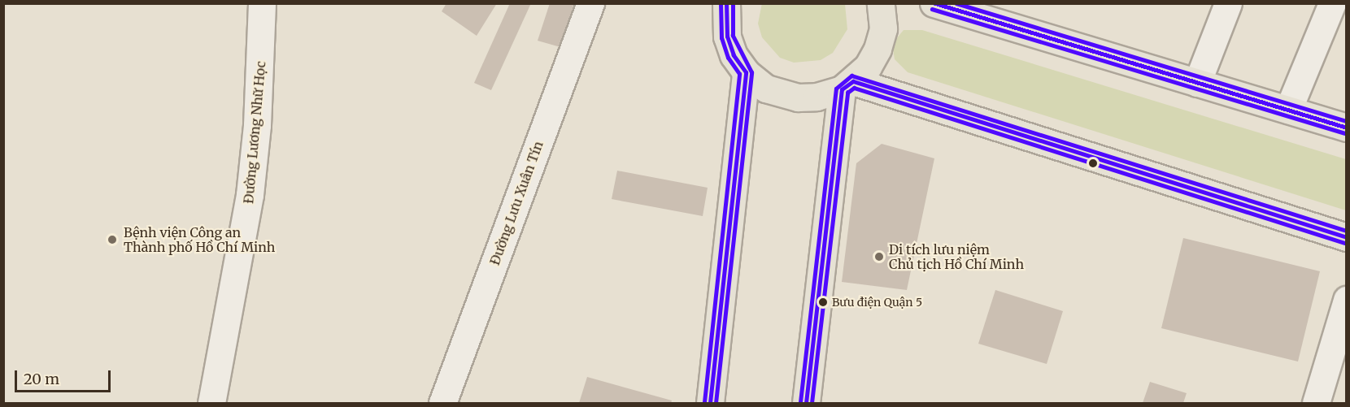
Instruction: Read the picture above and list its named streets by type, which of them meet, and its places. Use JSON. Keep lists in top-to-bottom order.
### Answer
{
  "streets": {
    "street": ["Đường Lương Nhữ Học", "Đường Lưu Xuân Tín"]
  },
  "places": ["Bệnh viện Công an Thành phố Hồ Chí Minh", "Di tích lưu niệm Chủ tịch Hồ Chí Minh", "Bưu điện Quận 5"],
  "scale_bar": "20 m"
}
